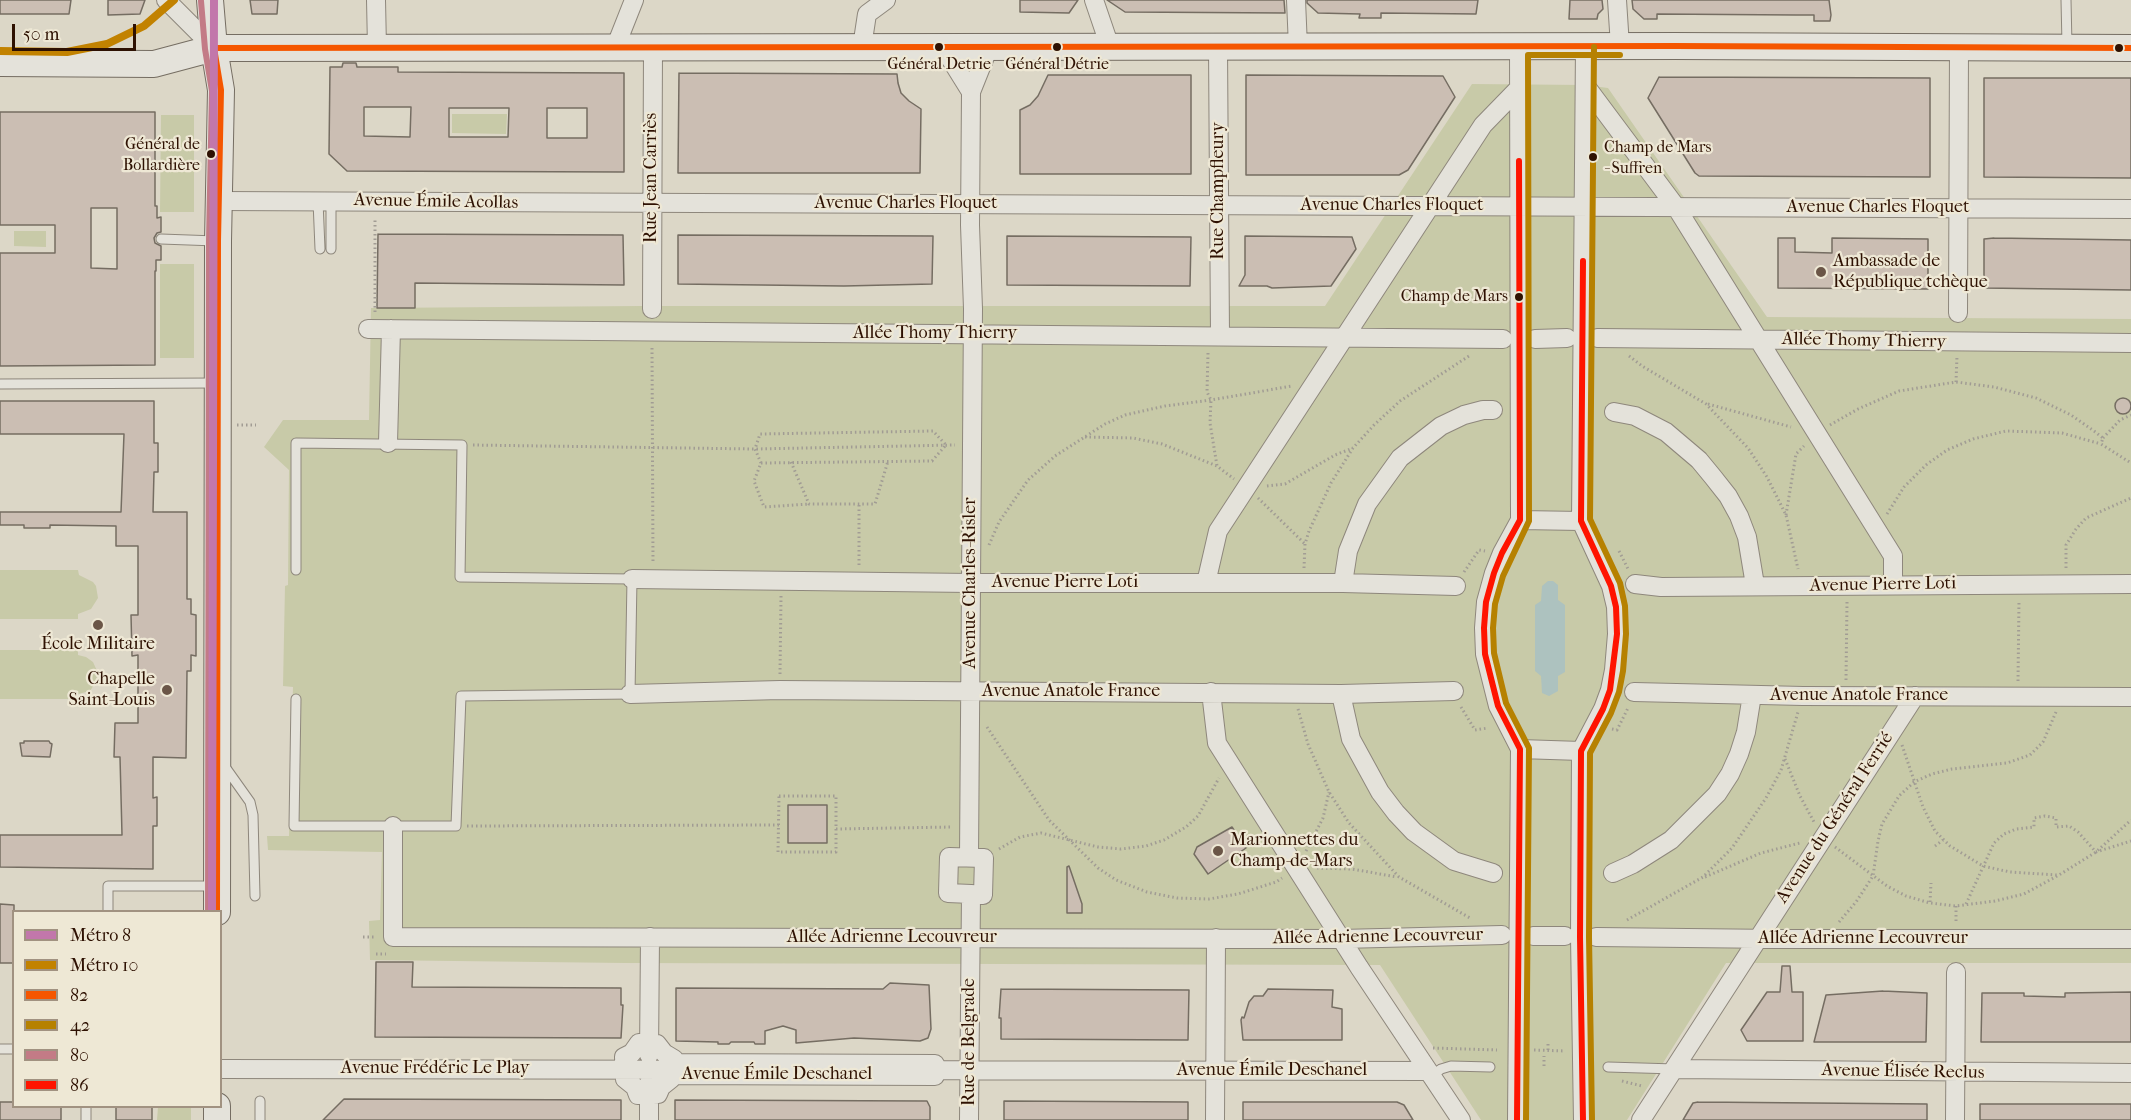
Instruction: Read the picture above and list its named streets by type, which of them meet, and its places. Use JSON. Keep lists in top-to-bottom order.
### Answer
{
  "streets": {
    "street": [
      "Rue Jean Carriès",
      "Rue Champfleury",
      "Avenue Émile Acollas",
      "Avenue Charles Floquet",
      "Allée Thomy Thierry",
      "Avenue Charles-Risler",
      "Avenue Pierre Loti",
      "Avenue Anatole France",
      "Avenue du Général Ferrié",
      "Allée Adrienne Lecouvreur",
      "Rue de Belgrade",
      "Avenue Frédéric Le Play",
      "Avenue Émile Deschanel",
      "Avenue Élisée Reclus"
    ]
  },
  "crossings": [
    ["Rue Jean Carriès", "Avenue Émile Acollas"],
    ["Rue Jean Carriès", "Avenue Charles Floquet"],
    ["Rue Champfleury", "Avenue Charles Floquet"],
    ["Rue Champfleury", "Allée Thomy Thierry"],
    ["Avenue Émile Acollas", "Avenue Charles Floquet"],
    ["Avenue Charles Floquet", "Avenue Charles-Risler"],
    ["Allée Thomy Thierry", "Avenue Charles-Risler"],
    ["Avenue Charles-Risler", "Avenue Pierre Loti"],
    ["Avenue Charles-Risler", "Avenue Anatole France"],
    ["Avenue Anatole France", "Avenue du Général Ferrié"],
    ["Avenue du Général Ferrié", "Allée Adrienne Lecouvreur"],
    ["Avenue du Général Ferrié", "Avenue Élisée Reclus"],
    ["Allée Adrienne Lecouvreur", "Rue de Belgrade"],
    ["Rue de Belgrade", "Avenue Émile Deschanel"],
    ["Avenue Frédéric Le Play", "Avenue Émile Deschanel"]
  ],
  "places": [
    "Général Detrie",
    "Général Détrie",
    "Général de Bollardière",
    "Champ de Mars - Suffren",
    "Ambassade de République tchèque",
    "Champ de Mars",
    "École Militaire",
    "Chapelle Saint-Louis",
    "Marionnettes du Champ-de-Mars"
  ],
  "lines": [
    "metro line 8",
    "metro line 10",
    "transit line 80",
    "transit line 82",
    "transit line 42",
    "transit line 86"
  ],
  "legend": [
    "Métro 8",
    "Métro 10",
    "82",
    "42",
    "80",
    "86"
  ],
  "scale_bar": "50 m"
}
